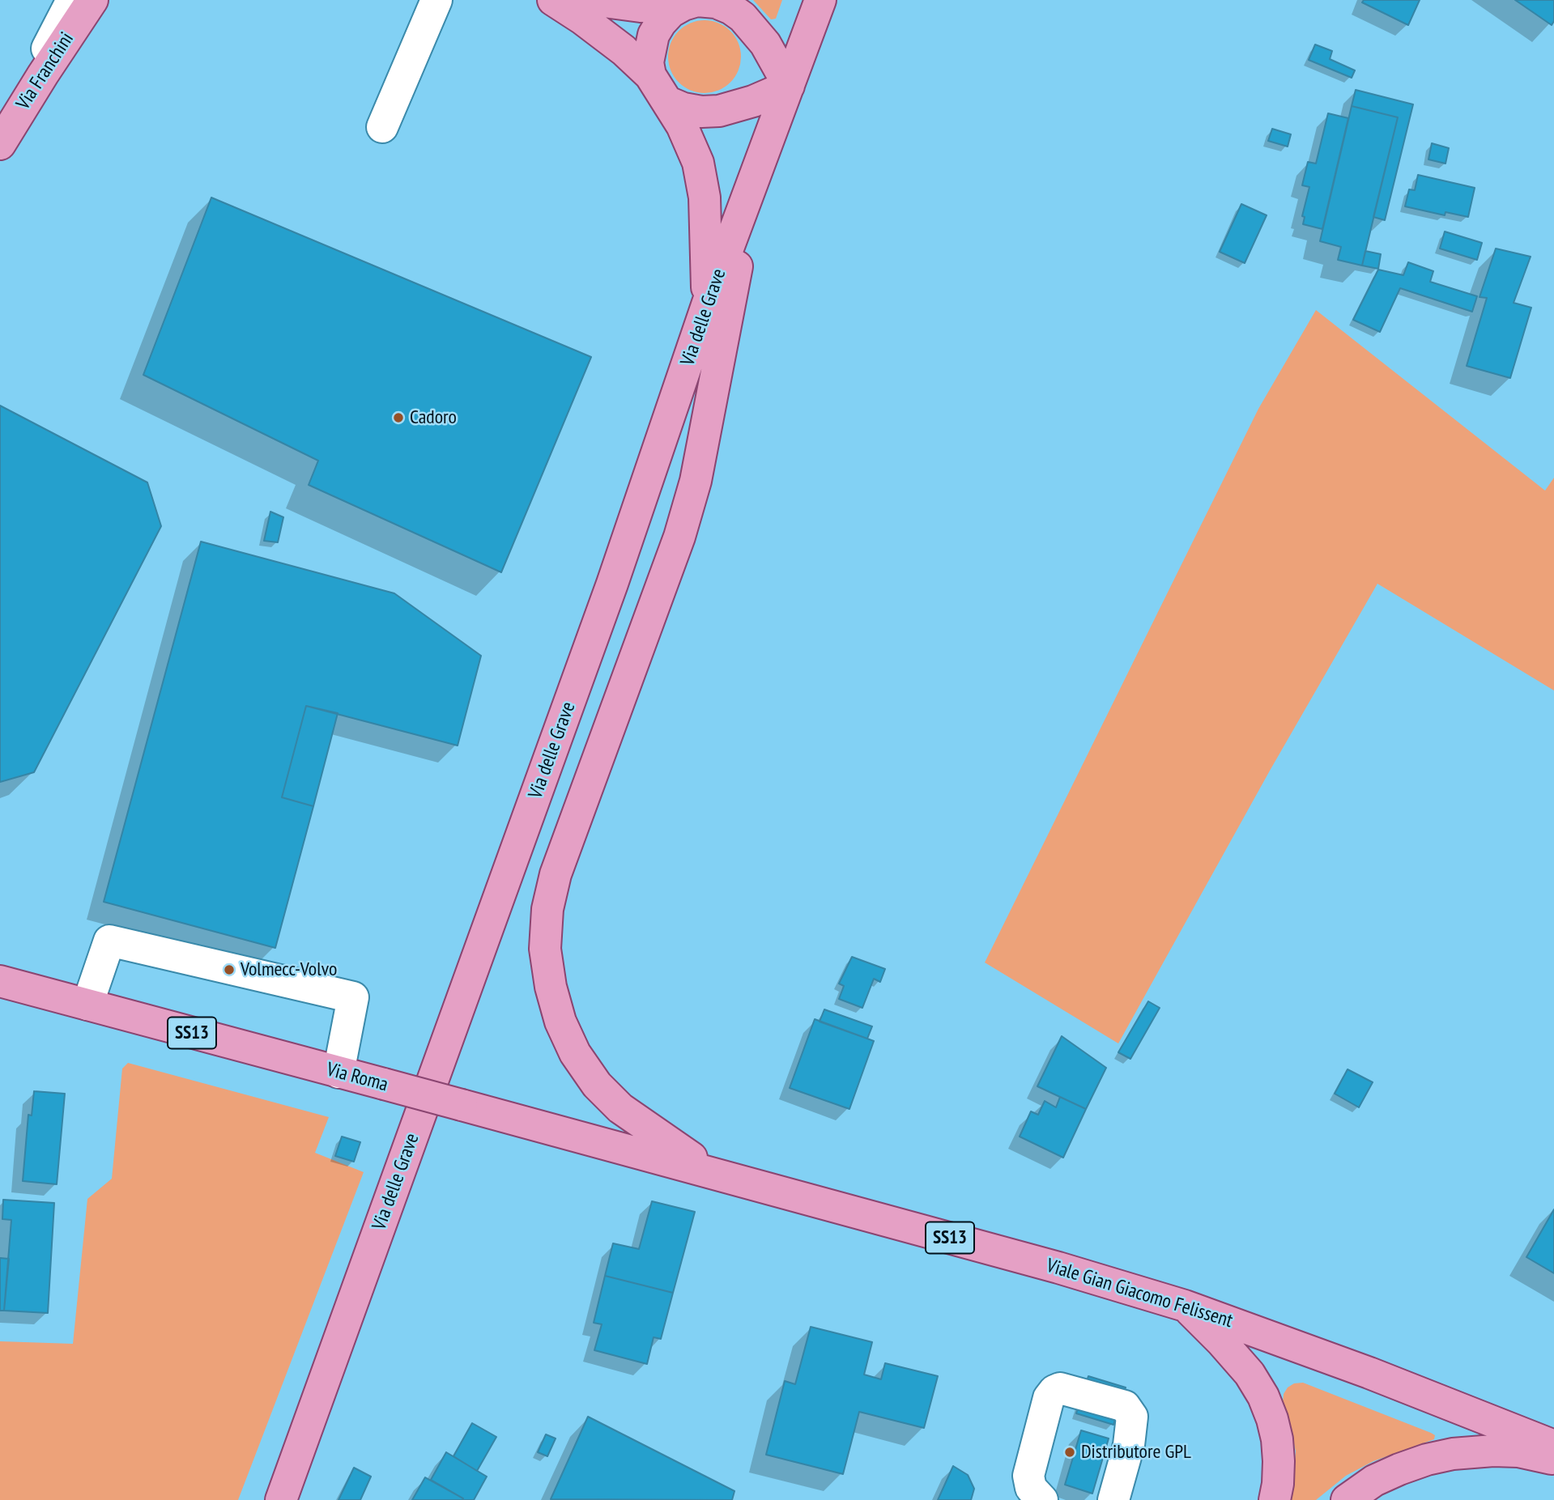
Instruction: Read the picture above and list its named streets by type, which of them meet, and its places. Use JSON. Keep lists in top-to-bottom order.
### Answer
{
  "streets": {
    "main road": [
      "Via Franchini",
      "Via delle Grave",
      "SS13",
      "Via Roma",
      "Viale Gian Giacomo Felissent"
    ]
  },
  "crossings": [
    ["Via Roma", "Viale Gian Giacomo Felissent"]
  ],
  "places": ["Cadoro", "Volmecc-Volvo", "Distributore GPL"]
}
